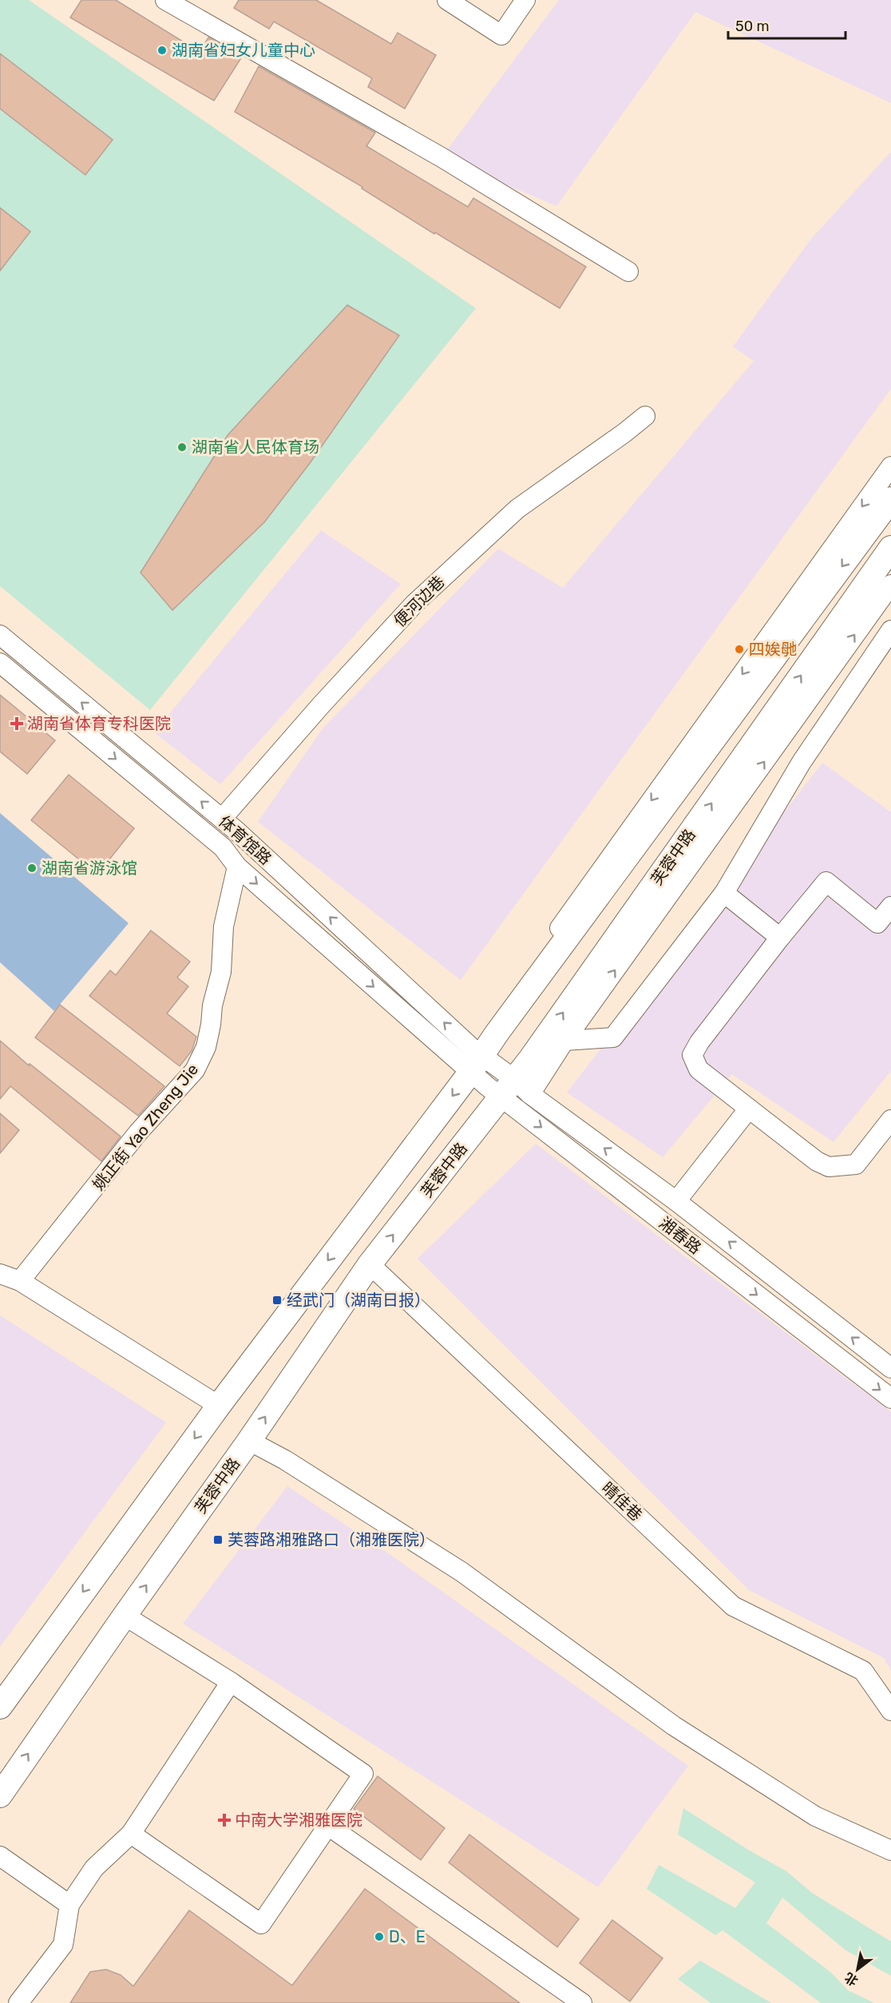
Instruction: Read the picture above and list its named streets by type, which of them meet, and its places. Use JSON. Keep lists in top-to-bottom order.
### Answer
{
  "streets": {
    "main road": ["芙蓉中路"],
    "street": [
      "便河边巷",
      "体育馆路",
      "姚正街 Yao Zheng Jie",
      "湘春路",
      "晴佳巷"
    ]
  },
  "crossings": [
    ["便河边巷", "体育馆路"],
    ["体育馆路", "姚正街 Yao Zheng Jie"],
    ["体育馆路", "湘春路"],
    ["芙蓉中路", "湘春路"],
    ["芙蓉中路", "晴佳巷"]
  ],
  "places": {
    "other": [
      "湖南省妇女儿童中心",
      "湖南省人民体育场",
      "四娭毑",
      "湖南省游泳馆",
      "D、E"
    ],
    "health": ["湖南省体育专科医院", "中南大学湘雅医院"],
    "transit": ["经武门（湖南日报）", "芙蓉路湘雅路口（湘雅医院）"]
  },
  "scale_bar": "50 m",
  "north": "bottom left"
}
